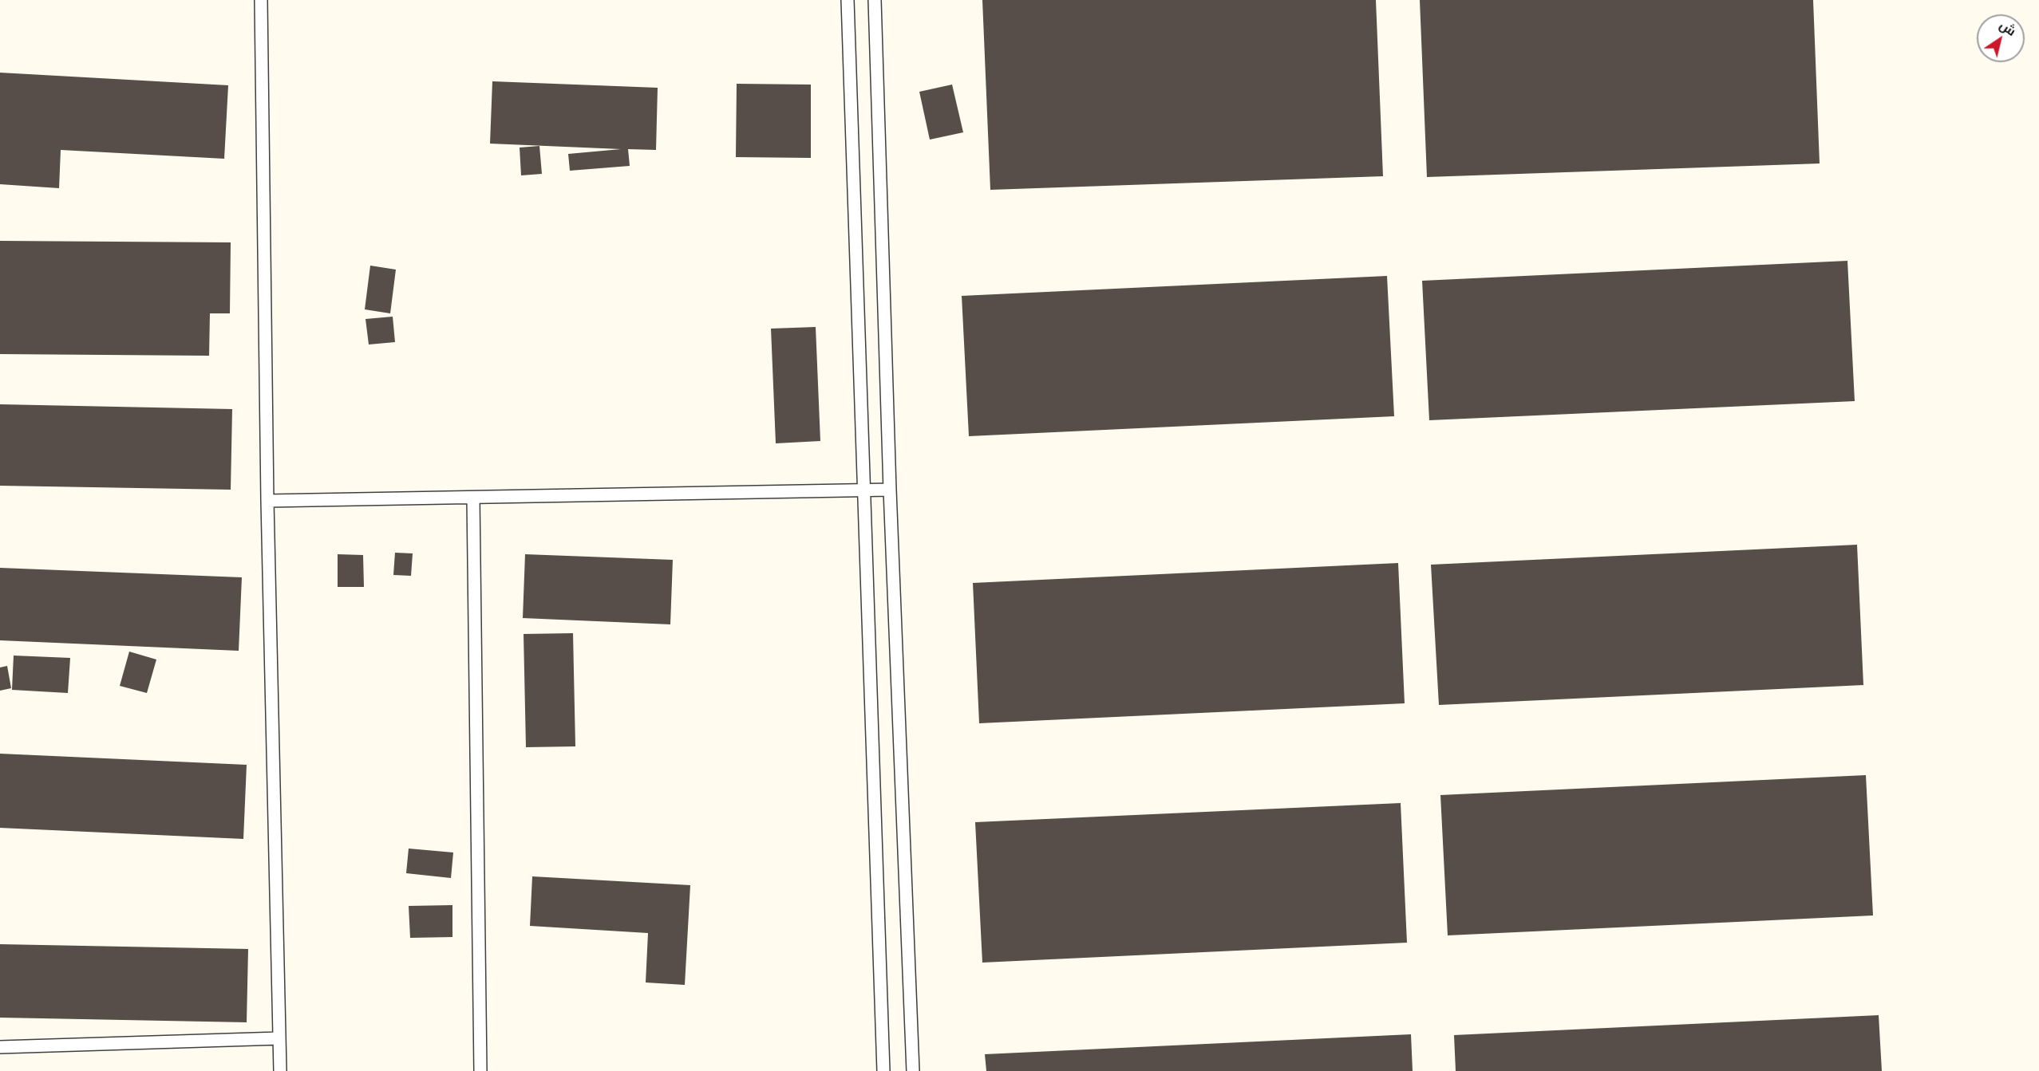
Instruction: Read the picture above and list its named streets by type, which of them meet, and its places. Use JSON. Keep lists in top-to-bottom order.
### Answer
{
  "north": "top right"
}
